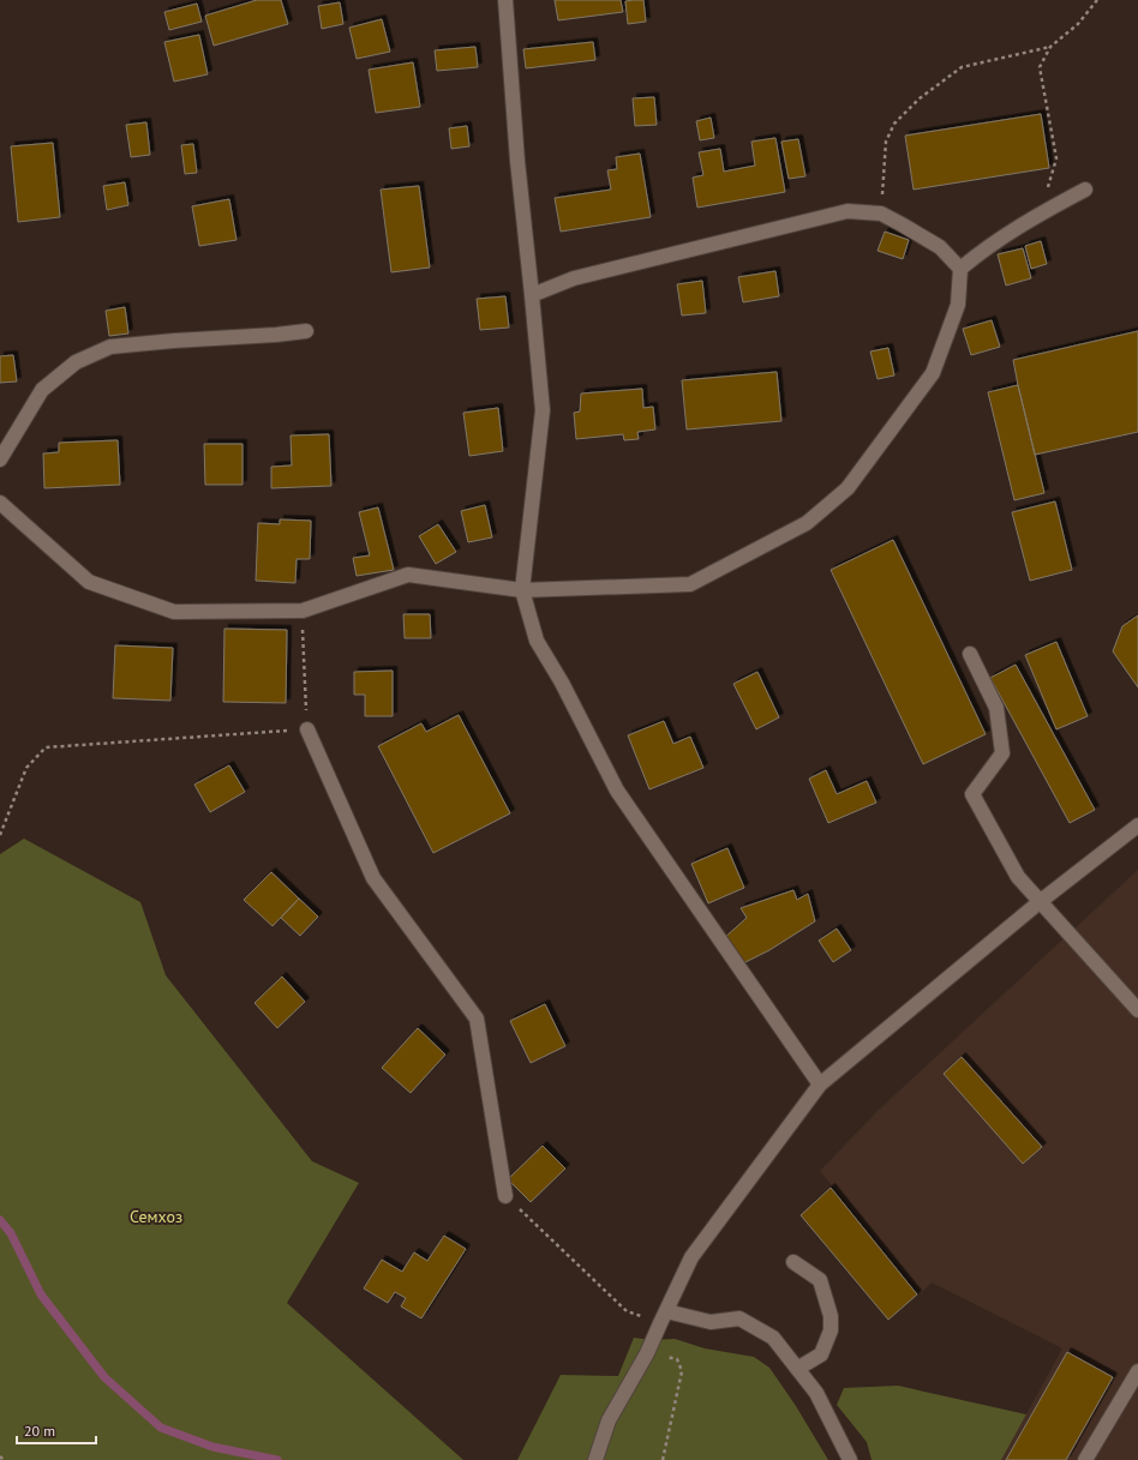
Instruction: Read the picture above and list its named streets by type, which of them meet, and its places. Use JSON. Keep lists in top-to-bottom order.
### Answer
{
  "parks": ["Семхоз"],
  "scale_bar": "20 m"
}
